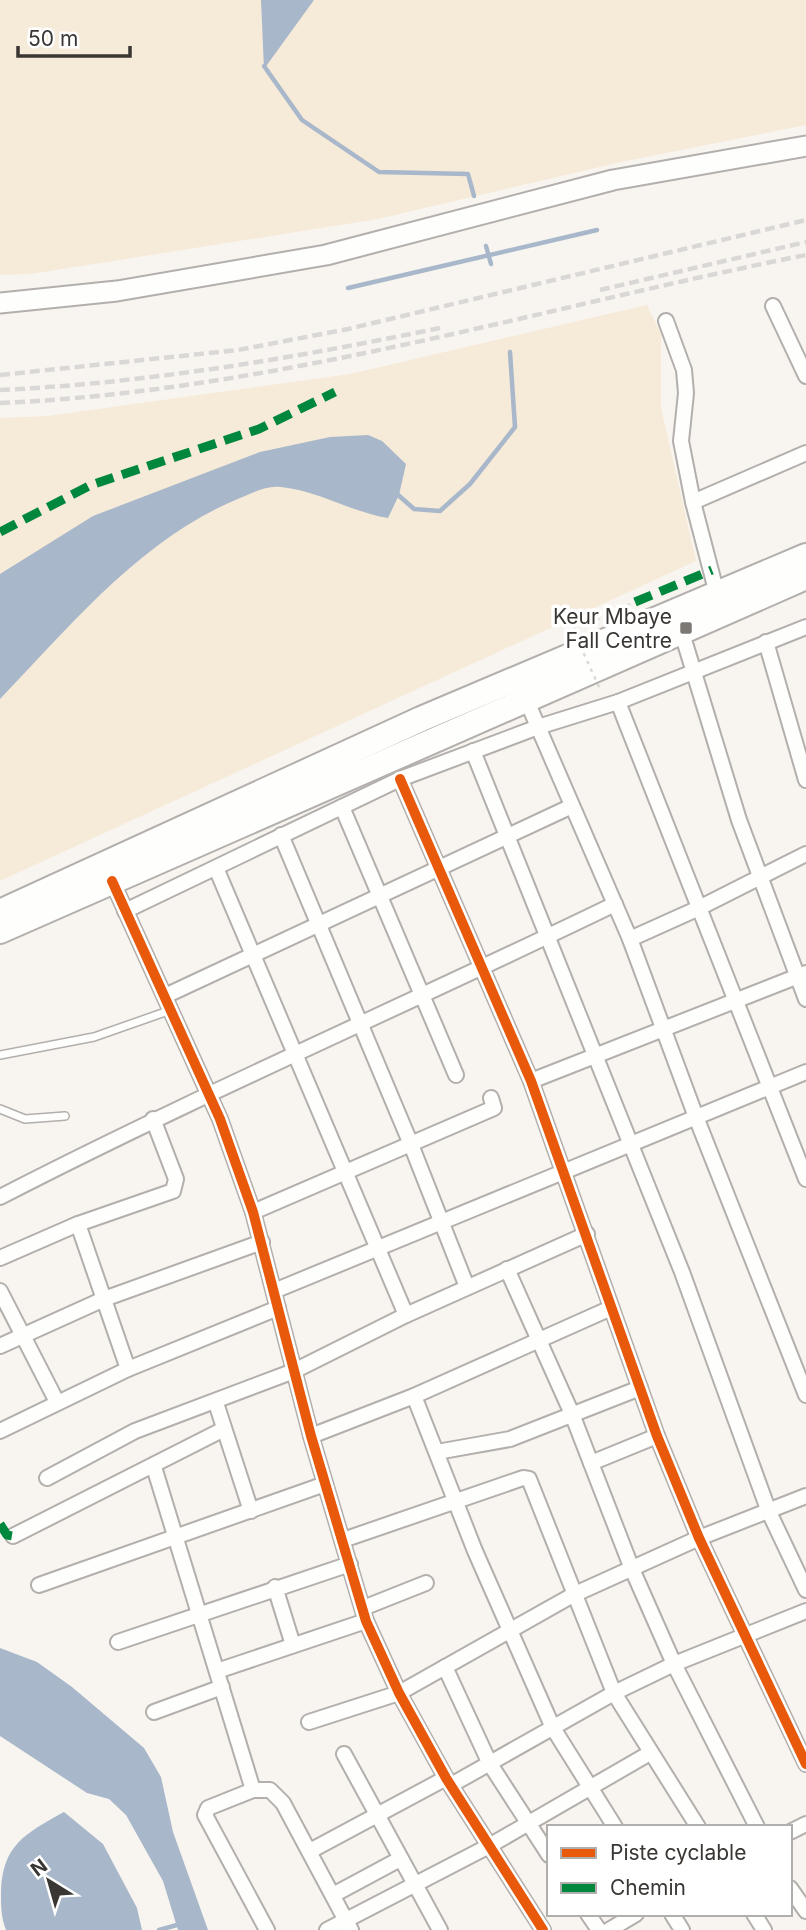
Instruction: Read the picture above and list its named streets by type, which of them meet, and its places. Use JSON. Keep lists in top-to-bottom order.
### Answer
{
  "places": {
    "transit": ["Keur Mbaye Fall Centre"]
  },
  "legend": ["Piste cyclable", "Chemin"],
  "scale_bar": "50 m",
  "north": "top left"
}
